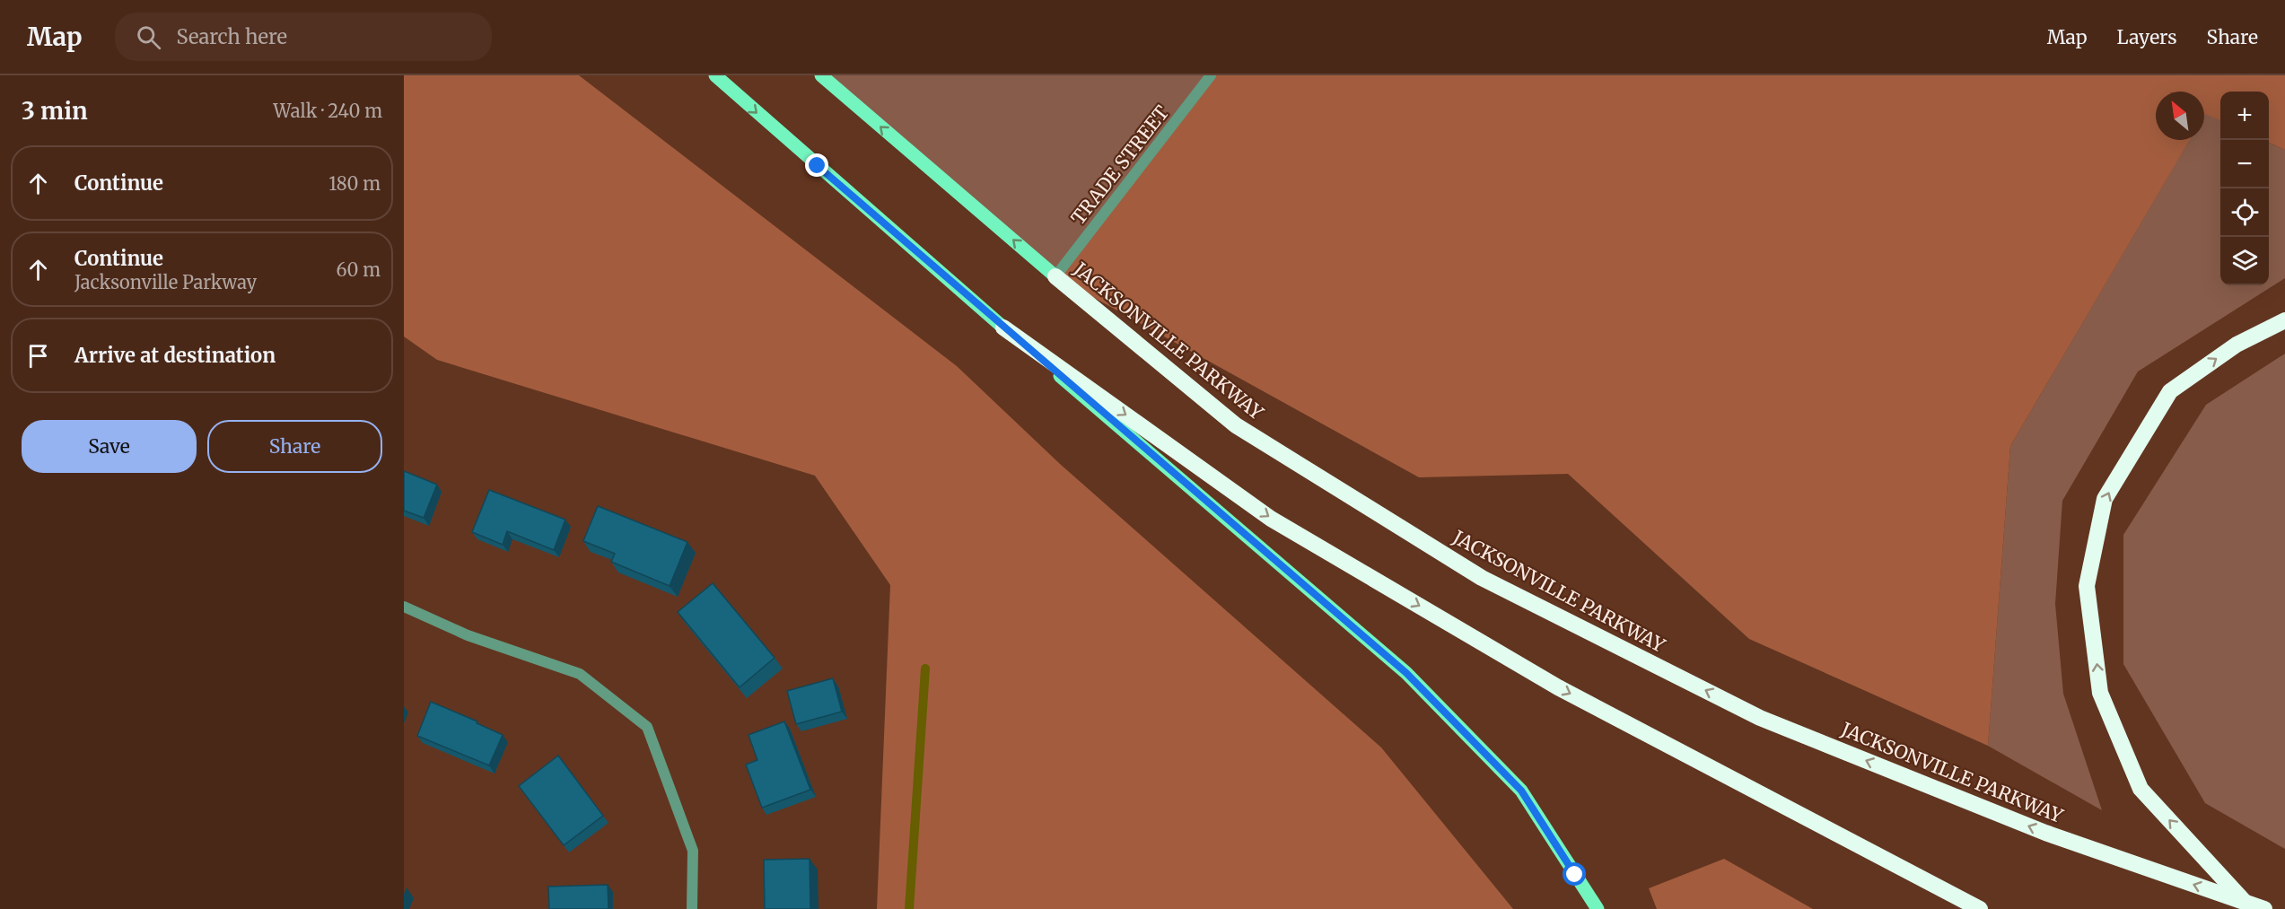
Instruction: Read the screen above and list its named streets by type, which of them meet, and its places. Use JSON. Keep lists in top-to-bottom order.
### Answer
{
  "streets": {
    "highway": ["JACKSONVILLE PARKWAY"],
    "street": ["TRADE STREET"]
  },
  "crossings": [
    ["TRADE STREET", "JACKSONVILLE PARKWAY"]
  ],
  "north": "top left",
  "page": {
    "header": "Map",
    "search": "Search here",
    "nav": ["Map", "Layers", "Share"],
    "heading": ["3 min", "Walk · 240 m"],
    "map_buttons": ["+", "−"],
    "list": [
      ["Continue", "180 m"],
      ["Continue", "Jacksonville Parkway", "60 m"],
      "Arrive at destination"
    ],
    "buttons": ["Save", "Share"]
  }
}
